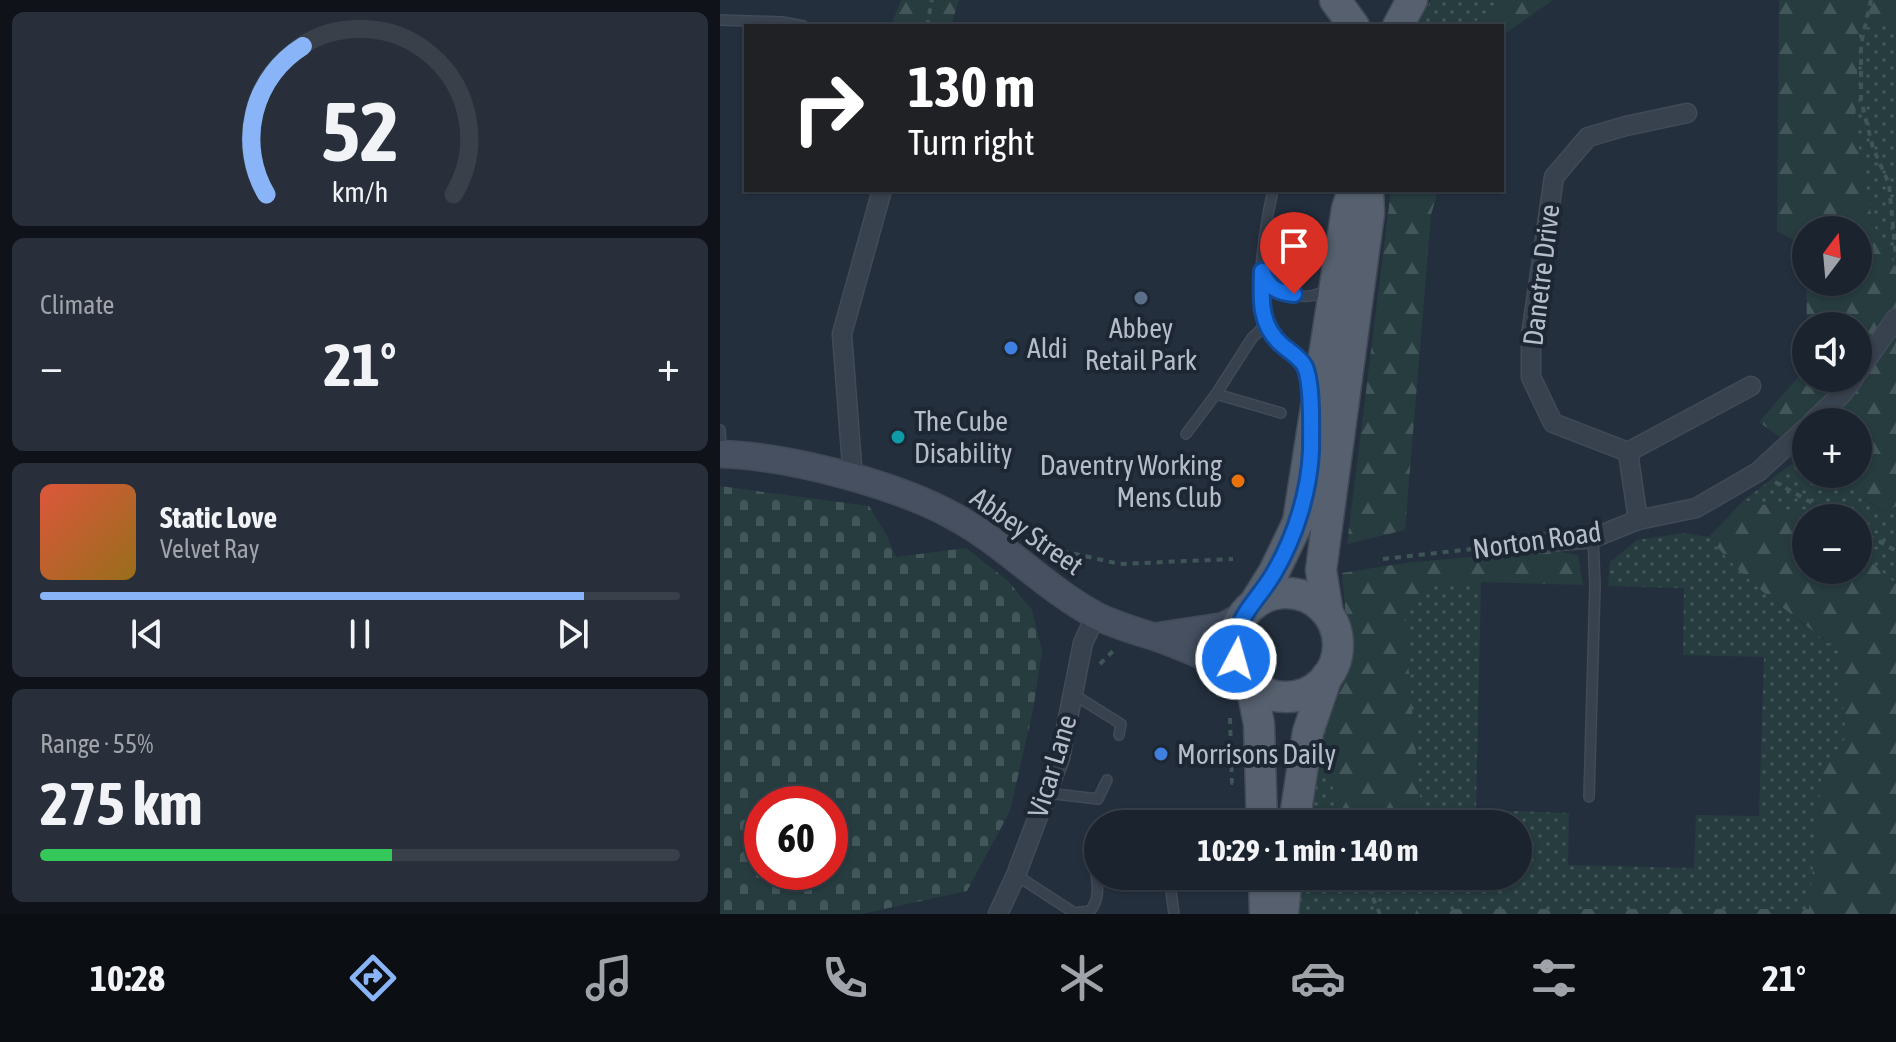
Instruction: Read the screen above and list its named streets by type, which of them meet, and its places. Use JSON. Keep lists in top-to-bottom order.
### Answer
{
  "streets": {
    "main road": ["Abbey Street"],
    "street": ["Danetre Drive", "Norton Road", "Vicar Lane"]
  },
  "crossings": [
    ["Abbey Street", "Vicar Lane"]
  ],
  "places": [
    "Abbey Retail Park",
    "Aldi",
    "The Cube Disability",
    "Daventry Working Mens Club",
    "Morrisons Daily"
  ],
  "north": "top",
  "page": {
    "turn": ["130 m", "Turn right"],
    "map_buttons": ["+", "−"],
    "tile": [
      "Climate",
      ["Range · 55%", "275 km"]
    ],
    "heat": ["−", "21°", "+"],
    "song": ["Static Love", "Velvet Ray"],
    "limit": "60",
    "trip": "10:29 · 1 min · 140 m",
    "tabs": ["10:28", "21°"],
    "gauge": ["52", "km/h"]
  }
}
